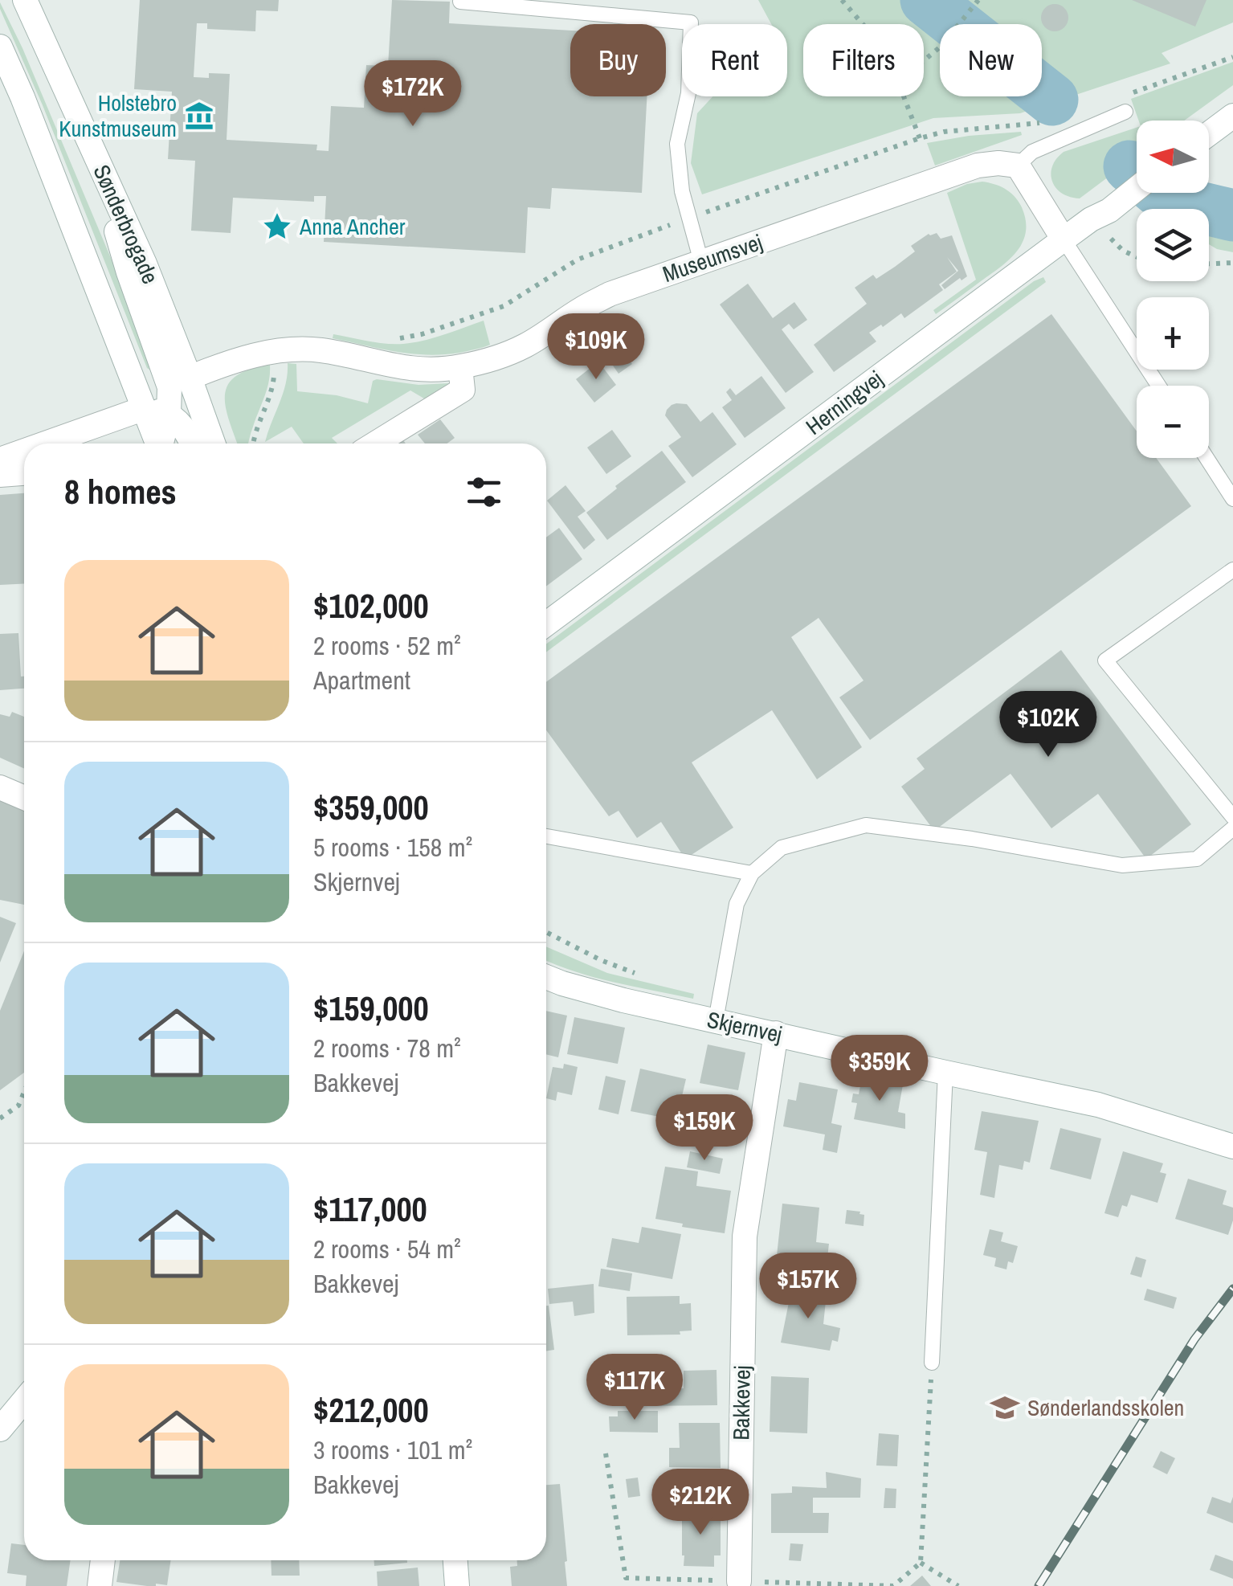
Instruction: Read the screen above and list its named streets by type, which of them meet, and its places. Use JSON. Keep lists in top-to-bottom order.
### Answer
{
  "streets": {
    "street": [
      "Sønderbrogade",
      "Museumsvej",
      "Herningvej",
      "Skjernvej",
      "Bakkevej"
    ]
  },
  "crossings": [
    ["Sønderbrogade", "Museumsvej"],
    ["Skjernvej", "Bakkevej"]
  ],
  "places": {
    "museum": ["Holstebro Kunstmuseum"],
    "place": ["Anna Ancher"],
    "school or university": ["Sønderlandsskolen"]
  },
  "north": "left",
  "page": {
    "chip": [
      "Buy",
      "Rent",
      "Filters",
      "New"
    ],
    "price": [
      "$172K",
      "$109K",
      "$102K",
      "$359K",
      "$159K",
      "$157K",
      "$117K",
      "$212K"
    ],
    "map_buttons": ["+", "−"],
    "heading": "8 homes",
    "list": [
      {
        "name": "$102,000",
        "note": "2 rooms · 52 m² · Apartment"
      },
      {
        "name": "$359,000",
        "note": "5 rooms · 158 m² · Skjernvej"
      },
      {
        "name": "$159,000",
        "note": "2 rooms · 78 m² · Bakkevej"
      },
      {
        "name": "$117,000",
        "note": "2 rooms · 54 m² · Bakkevej"
      },
      {
        "name": "$212,000",
        "note": "3 rooms · 101 m² · Bakkevej"
      }
    ]
  }
}
